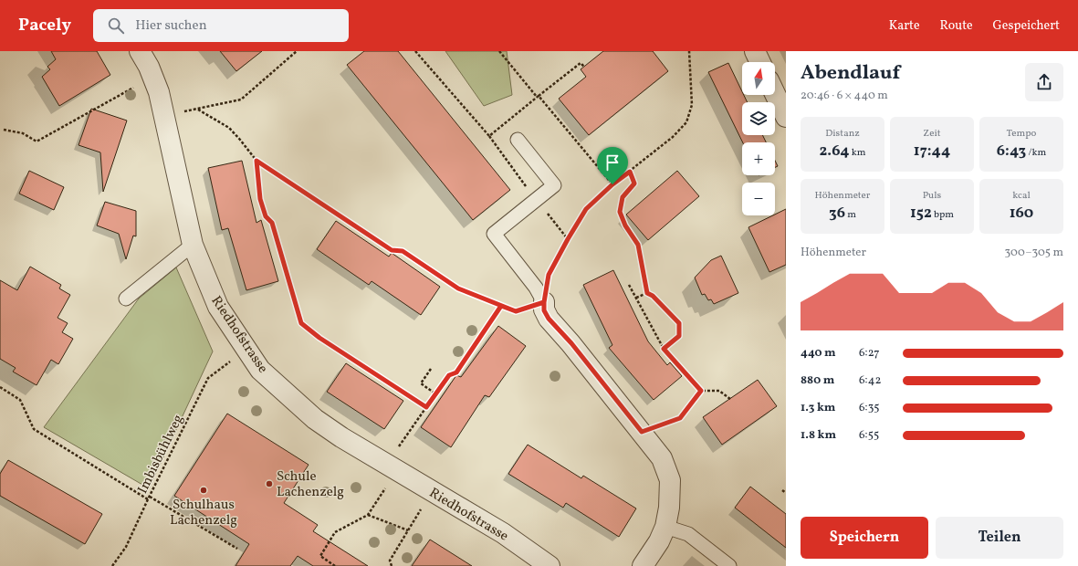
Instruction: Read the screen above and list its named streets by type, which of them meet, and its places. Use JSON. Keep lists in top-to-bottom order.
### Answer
{
  "streets": {
    "street": ["Riedhofstrasse"],
    "path": ["Imbisbühlweg"]
  },
  "places": ["Schule Lachenzelg", "Schulhaus Lachenzelg"],
  "north": "top",
  "page": {
    "header": "Pacely",
    "search": "Hier suchen",
    "nav": ["Karte", "Route", "Gespeichert"],
    "heading": ["Abendlauf", "20:46 · 6 × 440 m"],
    "map_buttons": ["+", "−"],
    "stats": [
      ["Distanz", "2.64 km"],
      ["Zeit", "17:44"],
      ["Tempo", "6:43 /km"],
      ["Höhenmeter", "36 m"],
      ["Puls", "152 bpm"],
      ["kcal", "160"]
    ],
    "chart": ["Höhenmeter", "300–305 m"],
    "list": [
      {
        "name": "440 m",
        "note": "6:27"
      },
      {
        "name": "880 m",
        "note": "6:42"
      },
      {
        "name": "1.3 km",
        "note": "6:35"
      },
      {
        "name": "1.8 km",
        "note": "6:55"
      }
    ],
    "buttons": ["Speichern", "Teilen"]
  }
}
